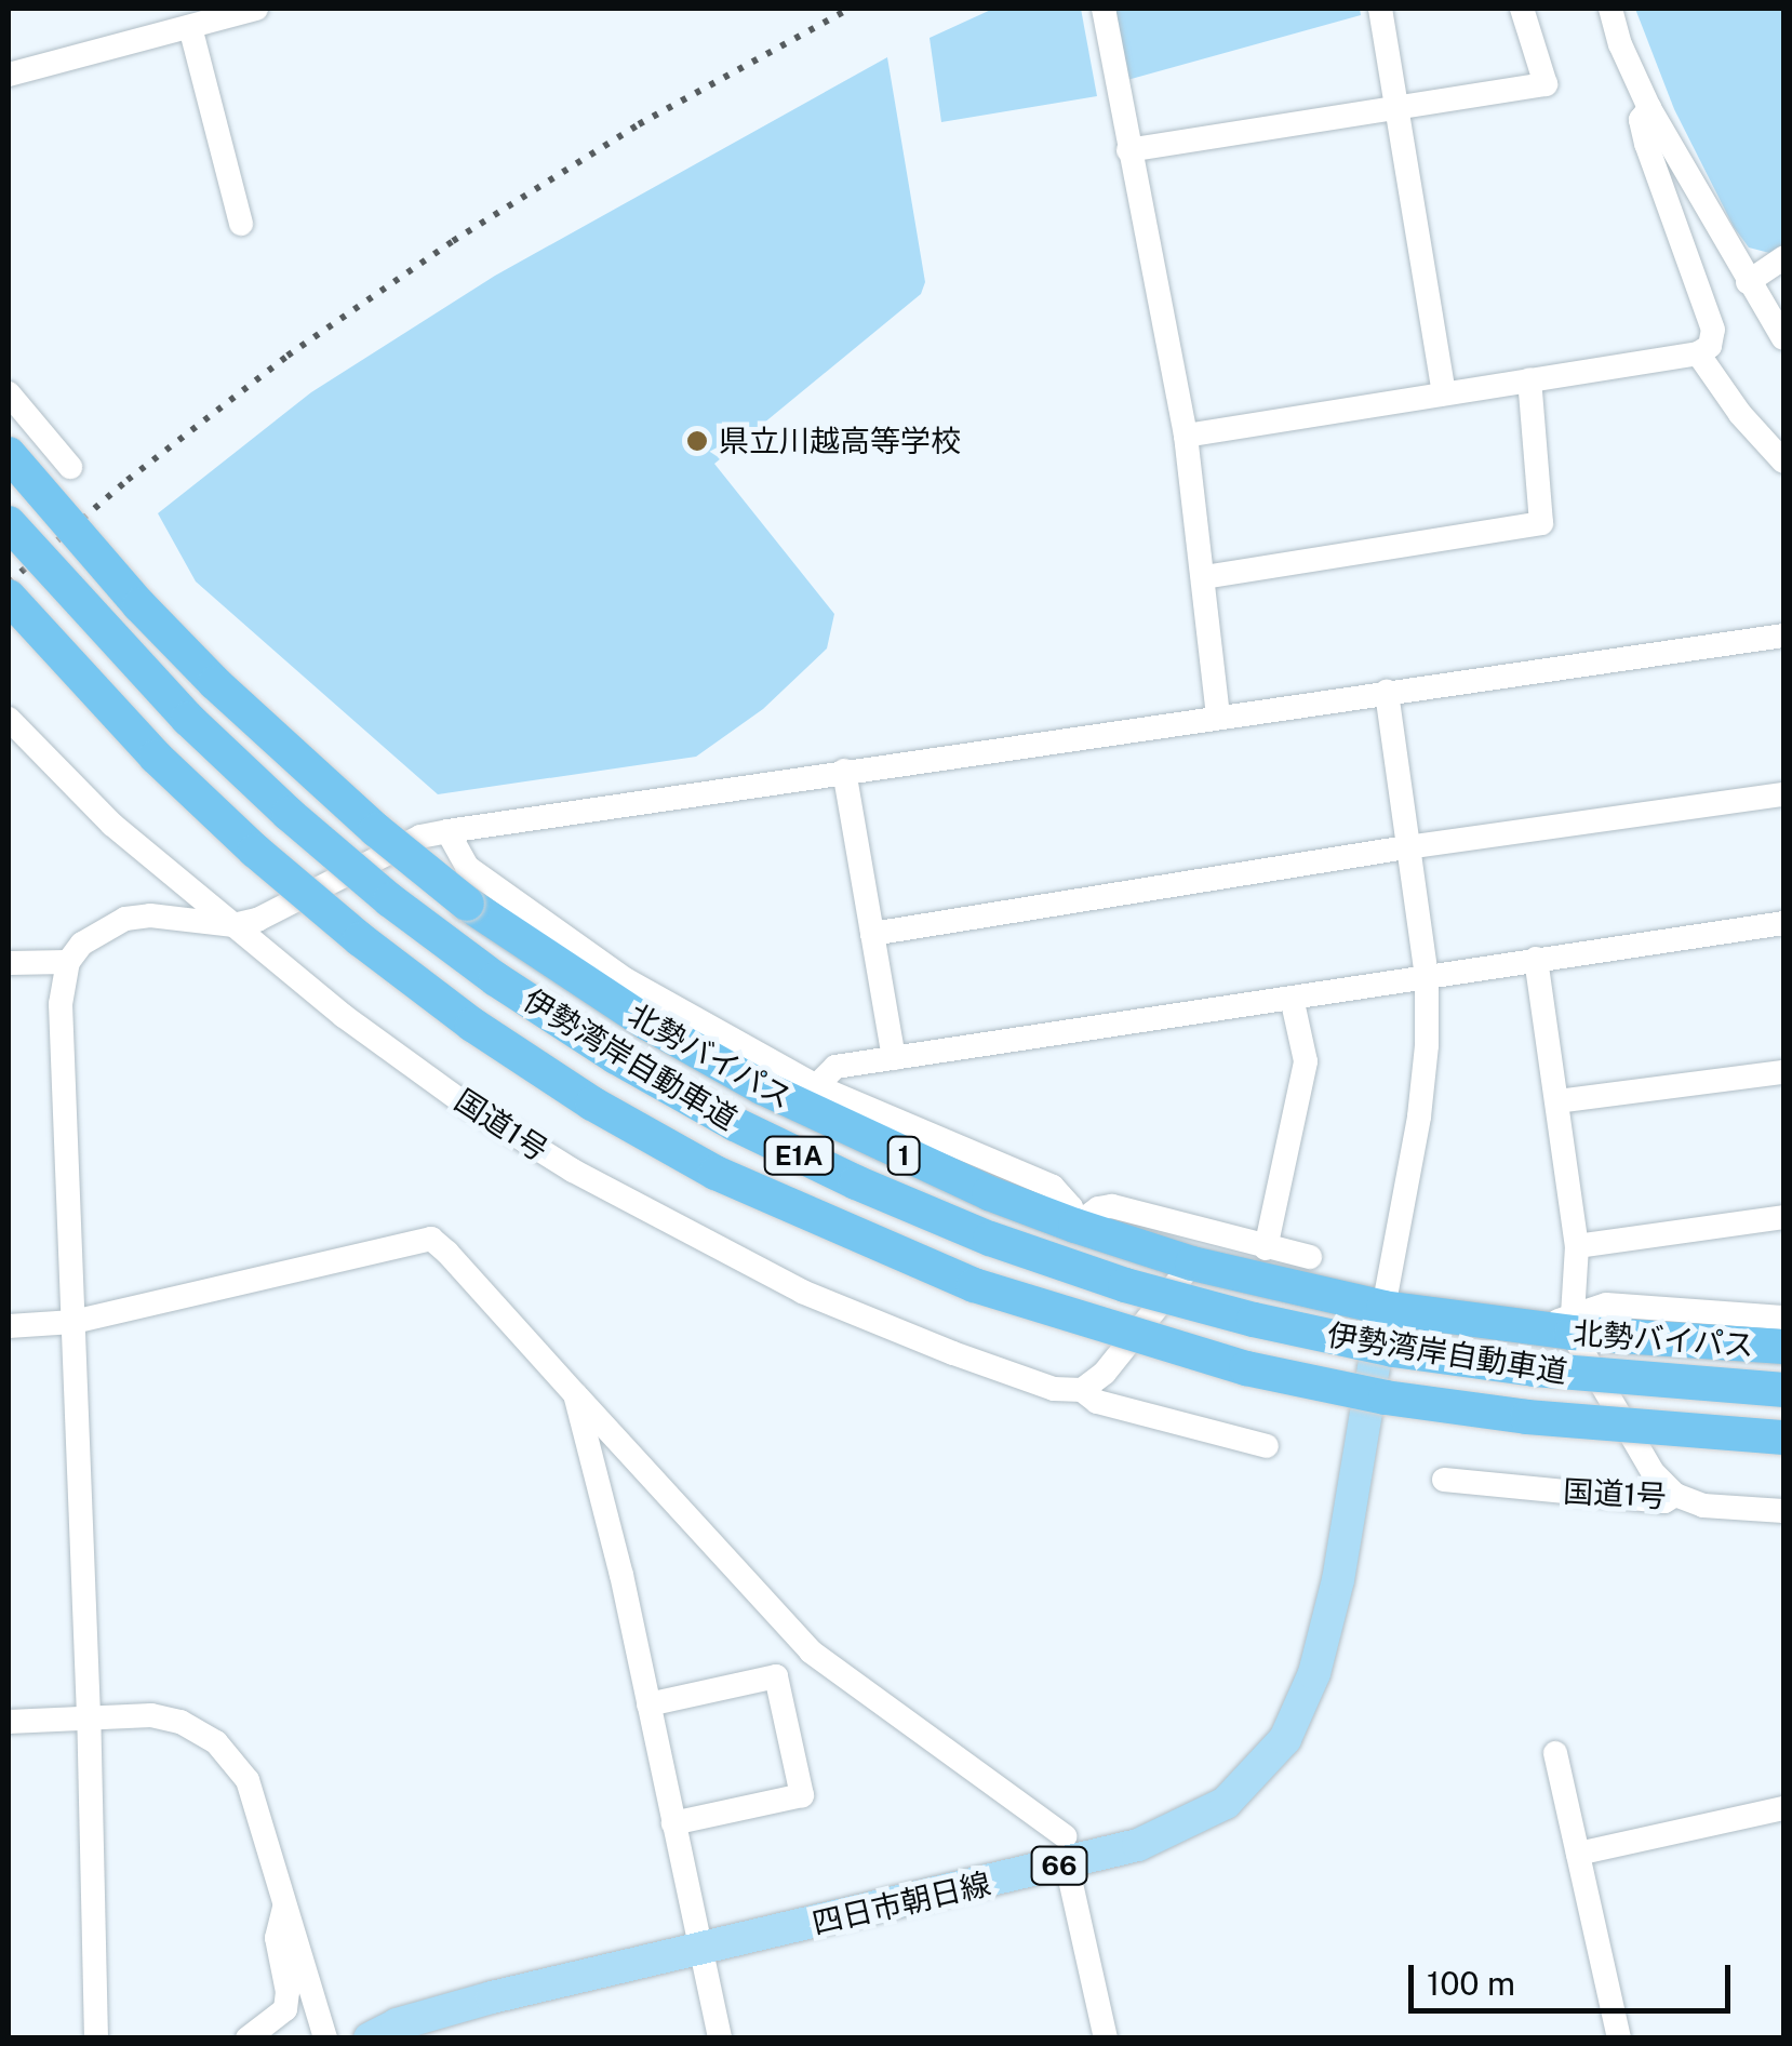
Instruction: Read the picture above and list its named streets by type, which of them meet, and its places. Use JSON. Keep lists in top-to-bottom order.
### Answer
{
  "streets": {
    "highway": [
      "北勢バイパス",
      "伊勢湾岸自動車道",
      "E1A",
      "1"
    ],
    "main road": ["66", "四日市朝日線"],
    "street": ["国道1号"]
  },
  "crossings": [
    ["北勢バイパス", "四日市朝日線"]
  ],
  "places": ["県立川越高等学校"],
  "scale_bar": "100 m"
}
